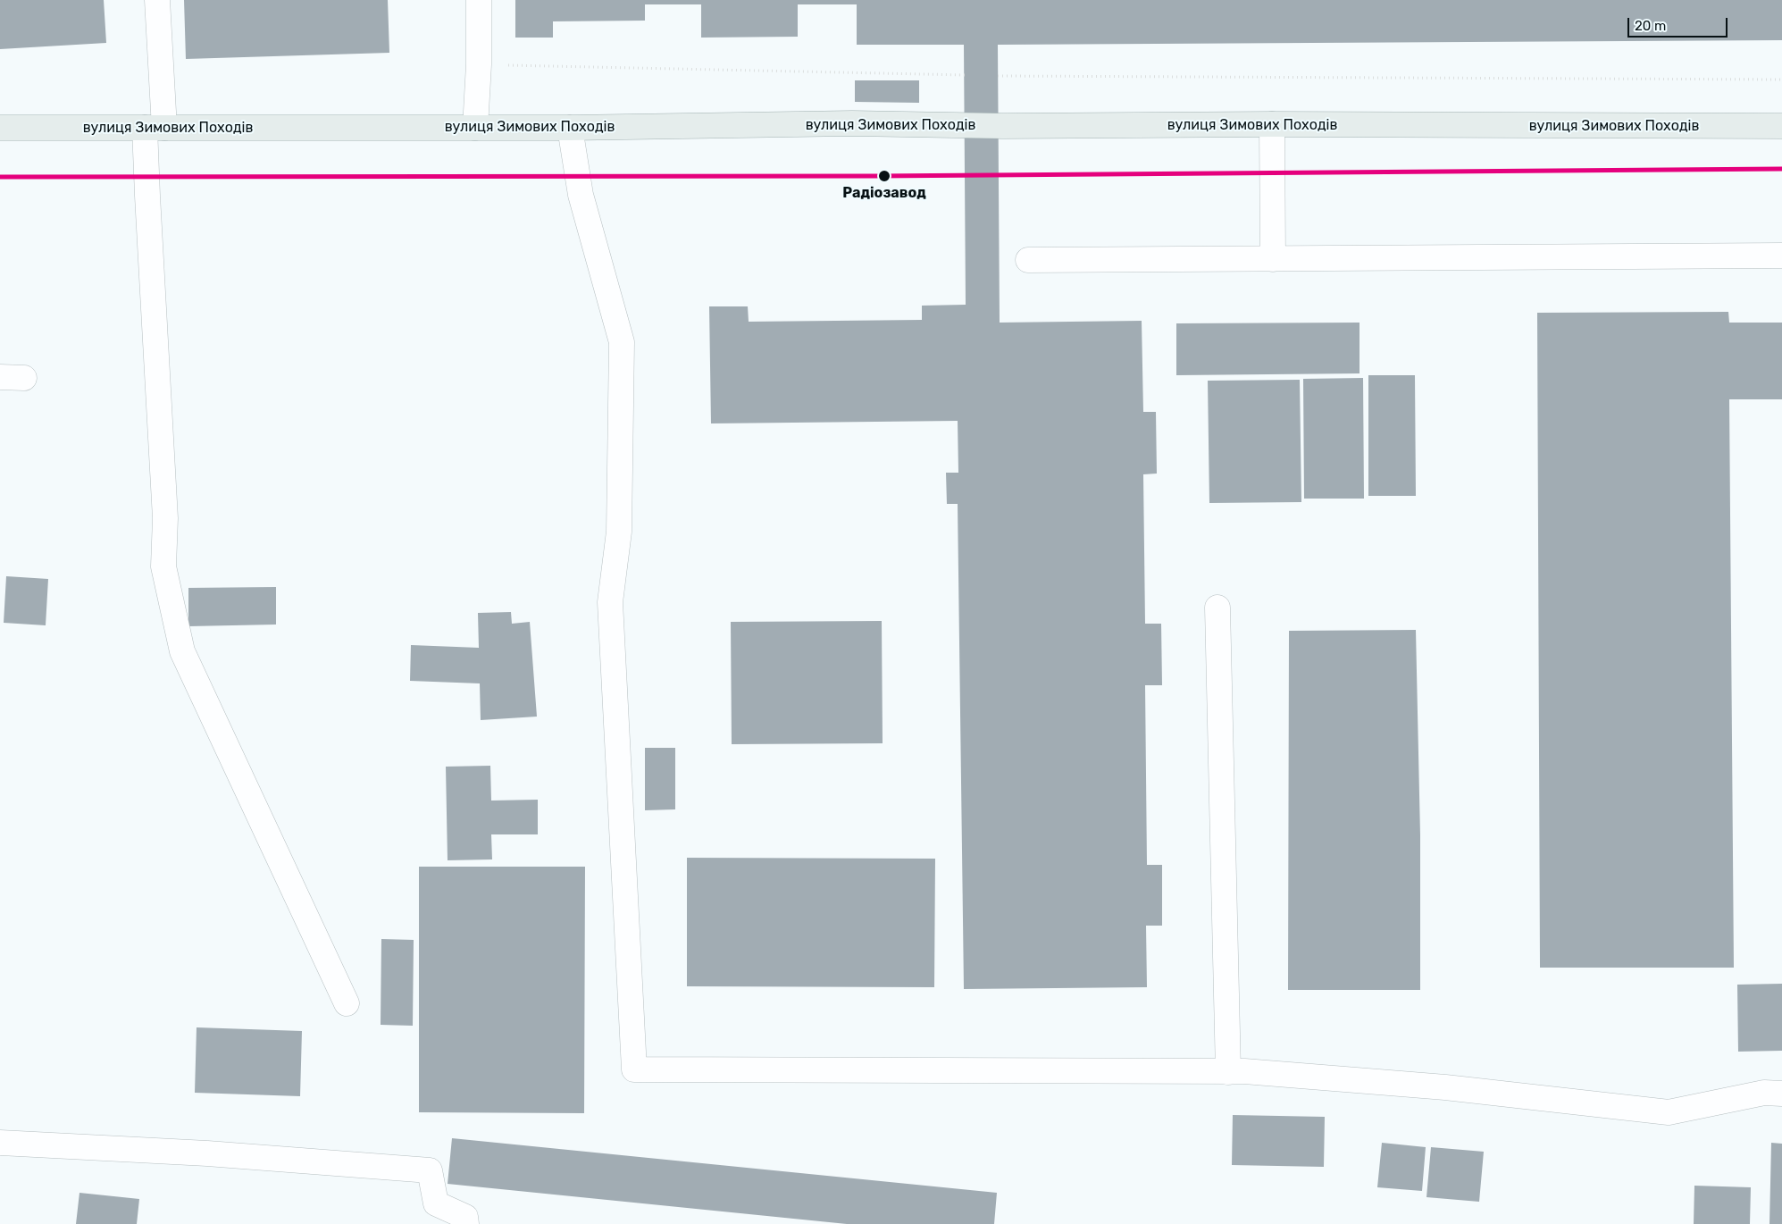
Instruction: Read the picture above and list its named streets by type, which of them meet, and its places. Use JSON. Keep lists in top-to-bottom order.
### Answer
{
  "streets": {
    "main road": ["вулиця Зимових Походів"]
  },
  "places": ["Радіозавод"],
  "scale_bar": "20 m"
}
